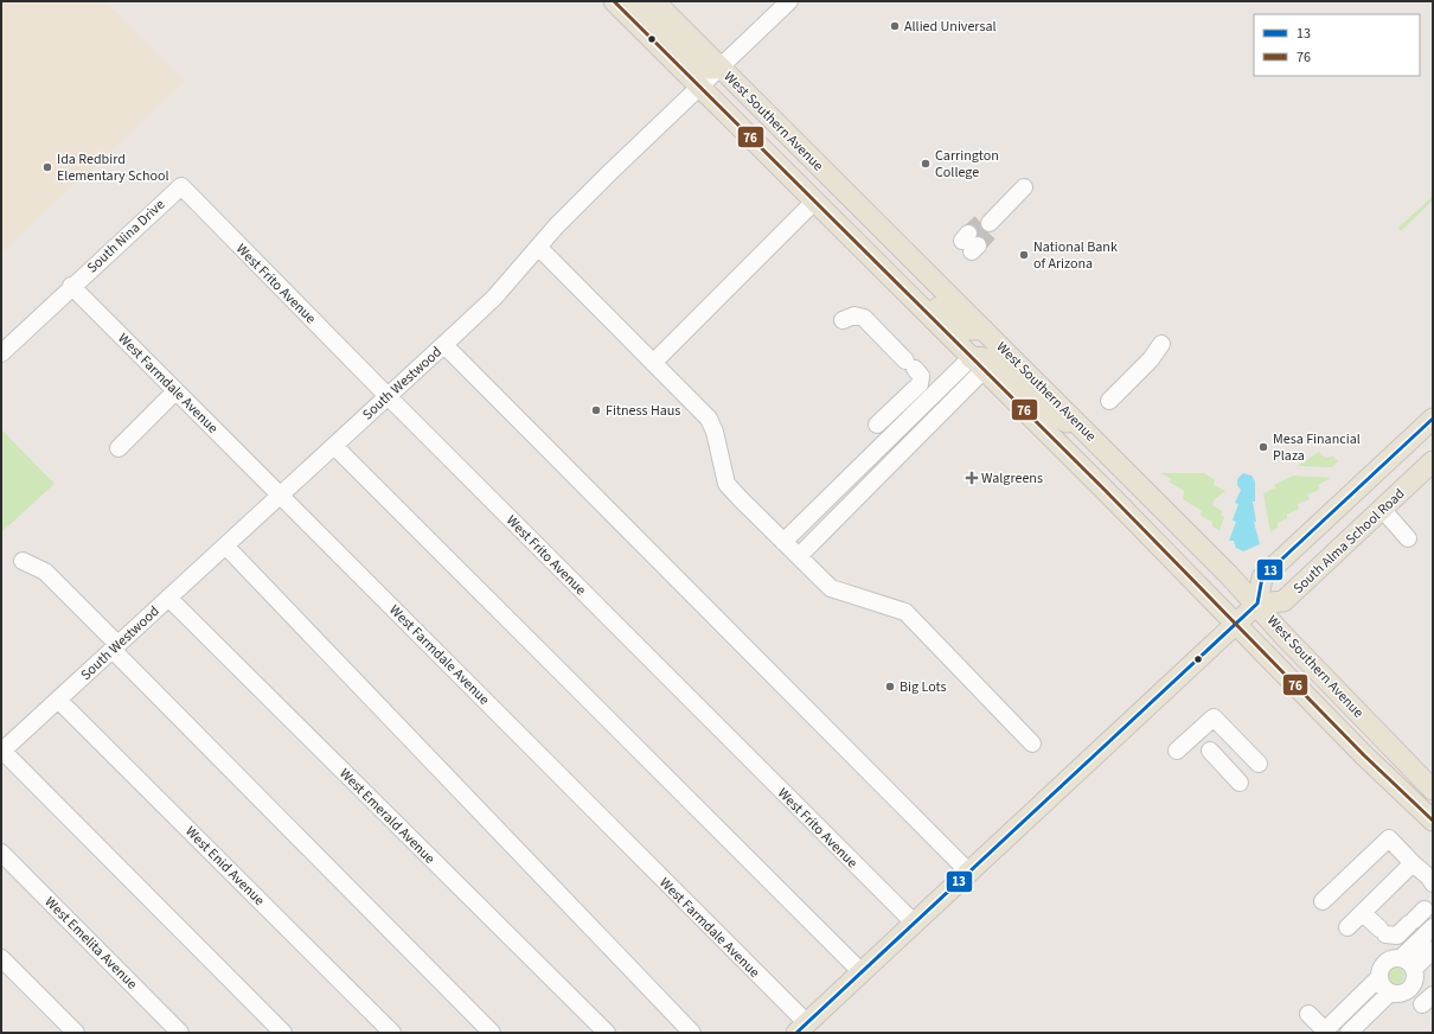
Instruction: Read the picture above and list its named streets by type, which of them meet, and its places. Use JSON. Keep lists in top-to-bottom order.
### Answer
{
  "streets": {
    "main road": ["West Southern Avenue", "South Alma School Road"],
    "street": [
      "South Nina Drive",
      "West Frito Avenue",
      "West Farmdale Avenue",
      "South Westwood",
      "West Emerald Avenue",
      "West Enid Avenue",
      "West Emelita Avenue"
    ]
  },
  "crossings": [
    ["West Southern Avenue", "South Westwood"],
    ["West Southern Avenue", "South Alma School Road"],
    ["South Nina Drive", "West Frito Avenue"],
    ["South Nina Drive", "West Farmdale Avenue"],
    ["West Frito Avenue", "South Westwood"],
    ["West Farmdale Avenue", "South Westwood"],
    ["South Westwood", "West Emerald Avenue"],
    ["South Westwood", "West Enid Avenue"]
  ],
  "places": {
    "other": [
      "Allied Universal",
      "Carrington College",
      "Ida Redbird Elementary School",
      "National Bank of Arizona",
      "Fitness Haus",
      "Mesa Financial Plaza",
      "Big Lots"
    ],
    "health": ["Walgreens"]
  },
  "lines": ["transit line 76", "transit line 13"],
  "legend": ["13", "76"]
}
